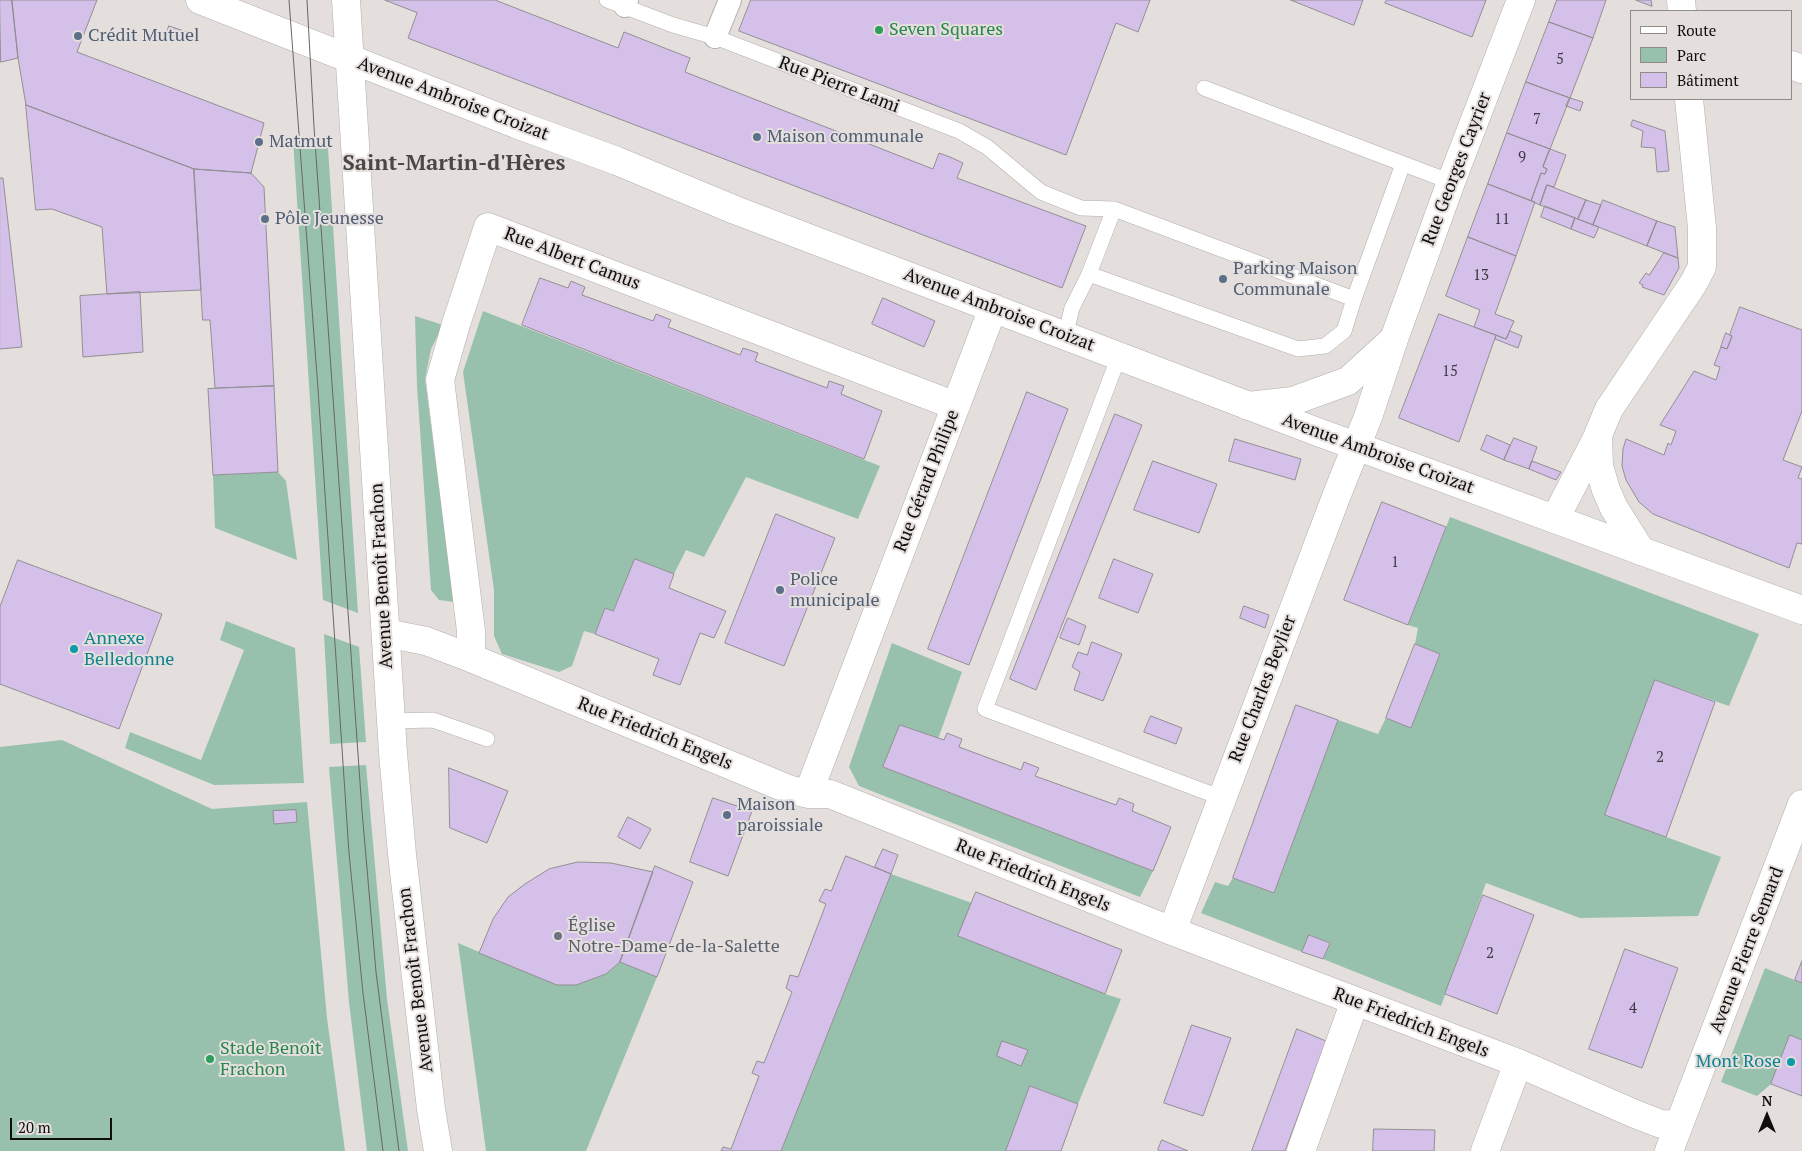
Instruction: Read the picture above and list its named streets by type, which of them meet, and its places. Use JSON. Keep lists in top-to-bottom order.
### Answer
{
  "streets": {
    "street": [
      "Avenue Ambroise Croizat",
      "Rue Georges Cayrier",
      "Rue Albert Camus",
      "Rue Gérard Philipe",
      "Avenue Benoît Frachon",
      "Rue Charles Beylier",
      "Rue Friedrich Engels",
      "Avenue Pierre Semard"
    ],
    "lane": ["Rue Pierre Lami"]
  },
  "crossings": [
    ["Avenue Ambroise Croizat", "Rue Georges Cayrier"],
    ["Avenue Ambroise Croizat", "Rue Gérard Philipe"],
    ["Avenue Ambroise Croizat", "Avenue Benoît Frachon"],
    ["Avenue Ambroise Croizat", "Rue Charles Beylier"],
    ["Rue Georges Cayrier", "Rue Charles Beylier"],
    ["Rue Albert Camus", "Rue Gérard Philipe"],
    ["Rue Albert Camus", "Rue Friedrich Engels"],
    ["Rue Gérard Philipe", "Rue Friedrich Engels"],
    ["Avenue Benoît Frachon", "Rue Friedrich Engels"],
    ["Rue Charles Beylier", "Rue Friedrich Engels"],
    ["Rue Friedrich Engels", "Avenue Pierre Semard"]
  ],
  "districts": ["Saint-Martin-d'Hères"],
  "places": [
    "Seven Squares",
    "Crédit Mutuel",
    "Maison communale",
    "Matmut",
    "Pôle Jeunesse",
    "Parking Maison Communale",
    "Police municipale",
    "Annexe Belledonne",
    "Maison paroissiale",
    "Église Notre-Dame-de-la-Salette",
    "Stade Benoît Frachon",
    "Mont Rose"
  ],
  "house_numbers": [
    "5",
    "7",
    "9",
    "11",
    "13",
    "15",
    "1",
    "2",
    "2",
    "4"
  ],
  "legend": ["Route", "Parc", "Bâtiment"],
  "scale_bar": "20 m",
  "north": "top"
}
